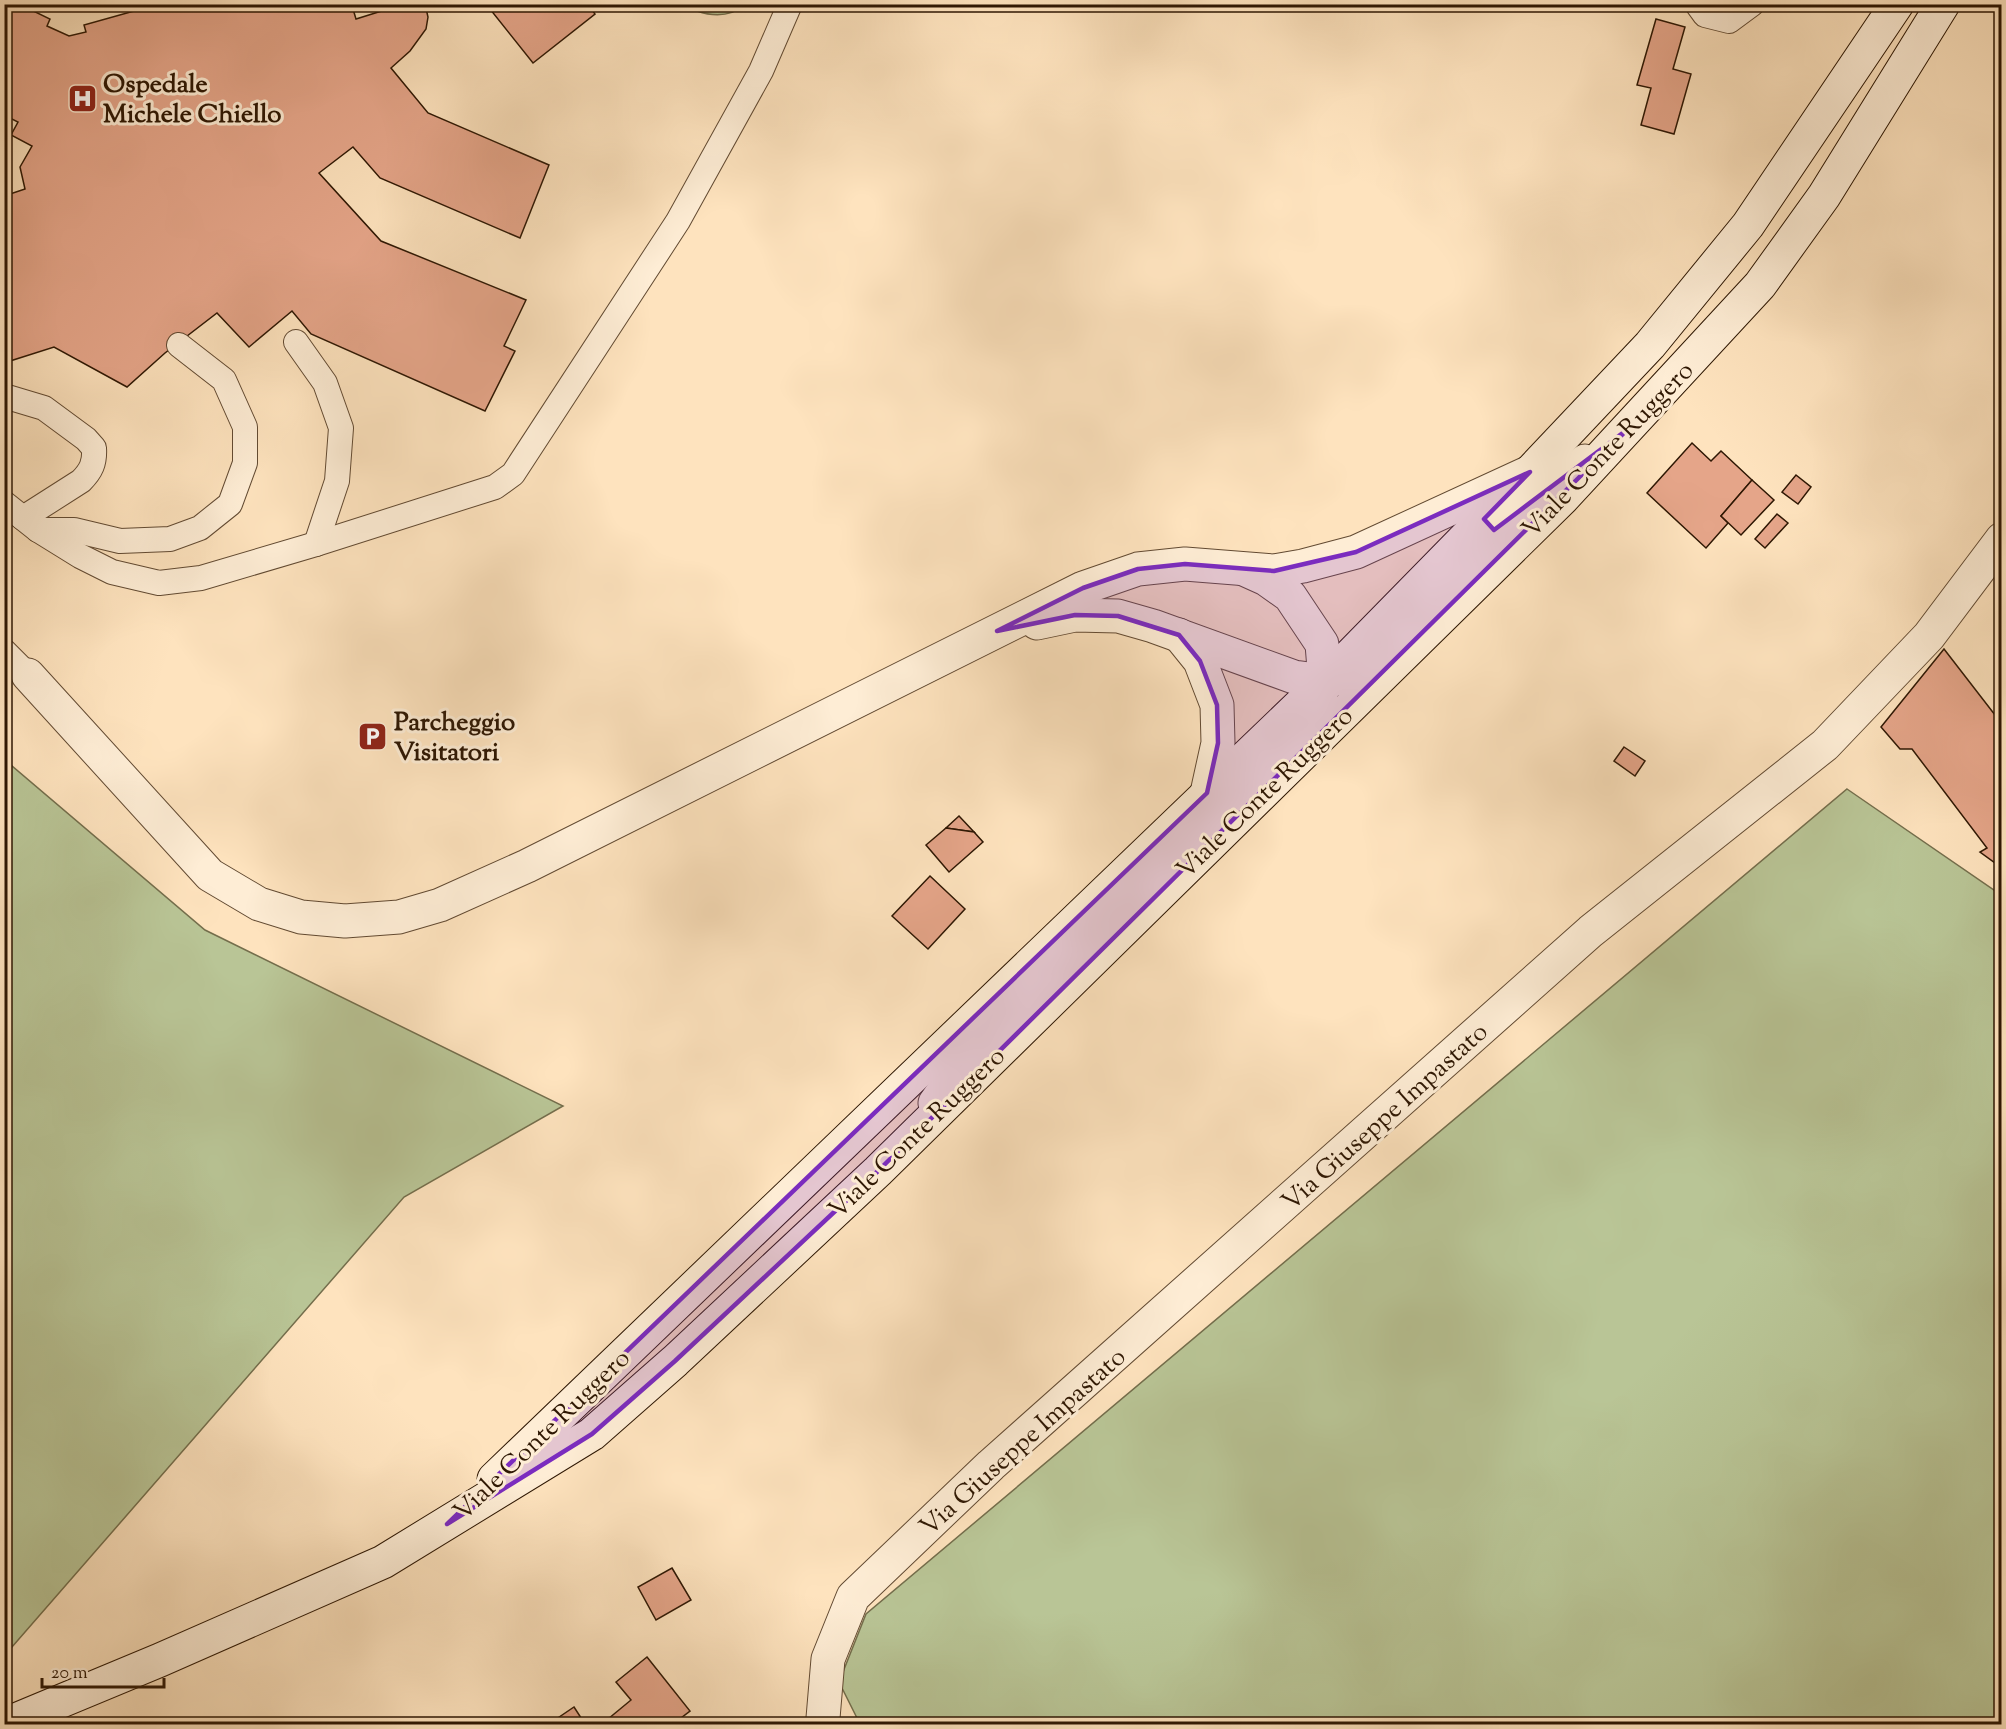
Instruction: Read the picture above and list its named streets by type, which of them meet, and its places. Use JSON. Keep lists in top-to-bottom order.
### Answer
{
  "streets": {
    "street": ["Viale Conte Ruggero", "Via Giuseppe Impastato"]
  },
  "places": {
    "hospital": ["Ospedale Michele Chiello"],
    "parking": ["Parcheggio Visitatori"]
  },
  "scale_bar": "20 m"
}
